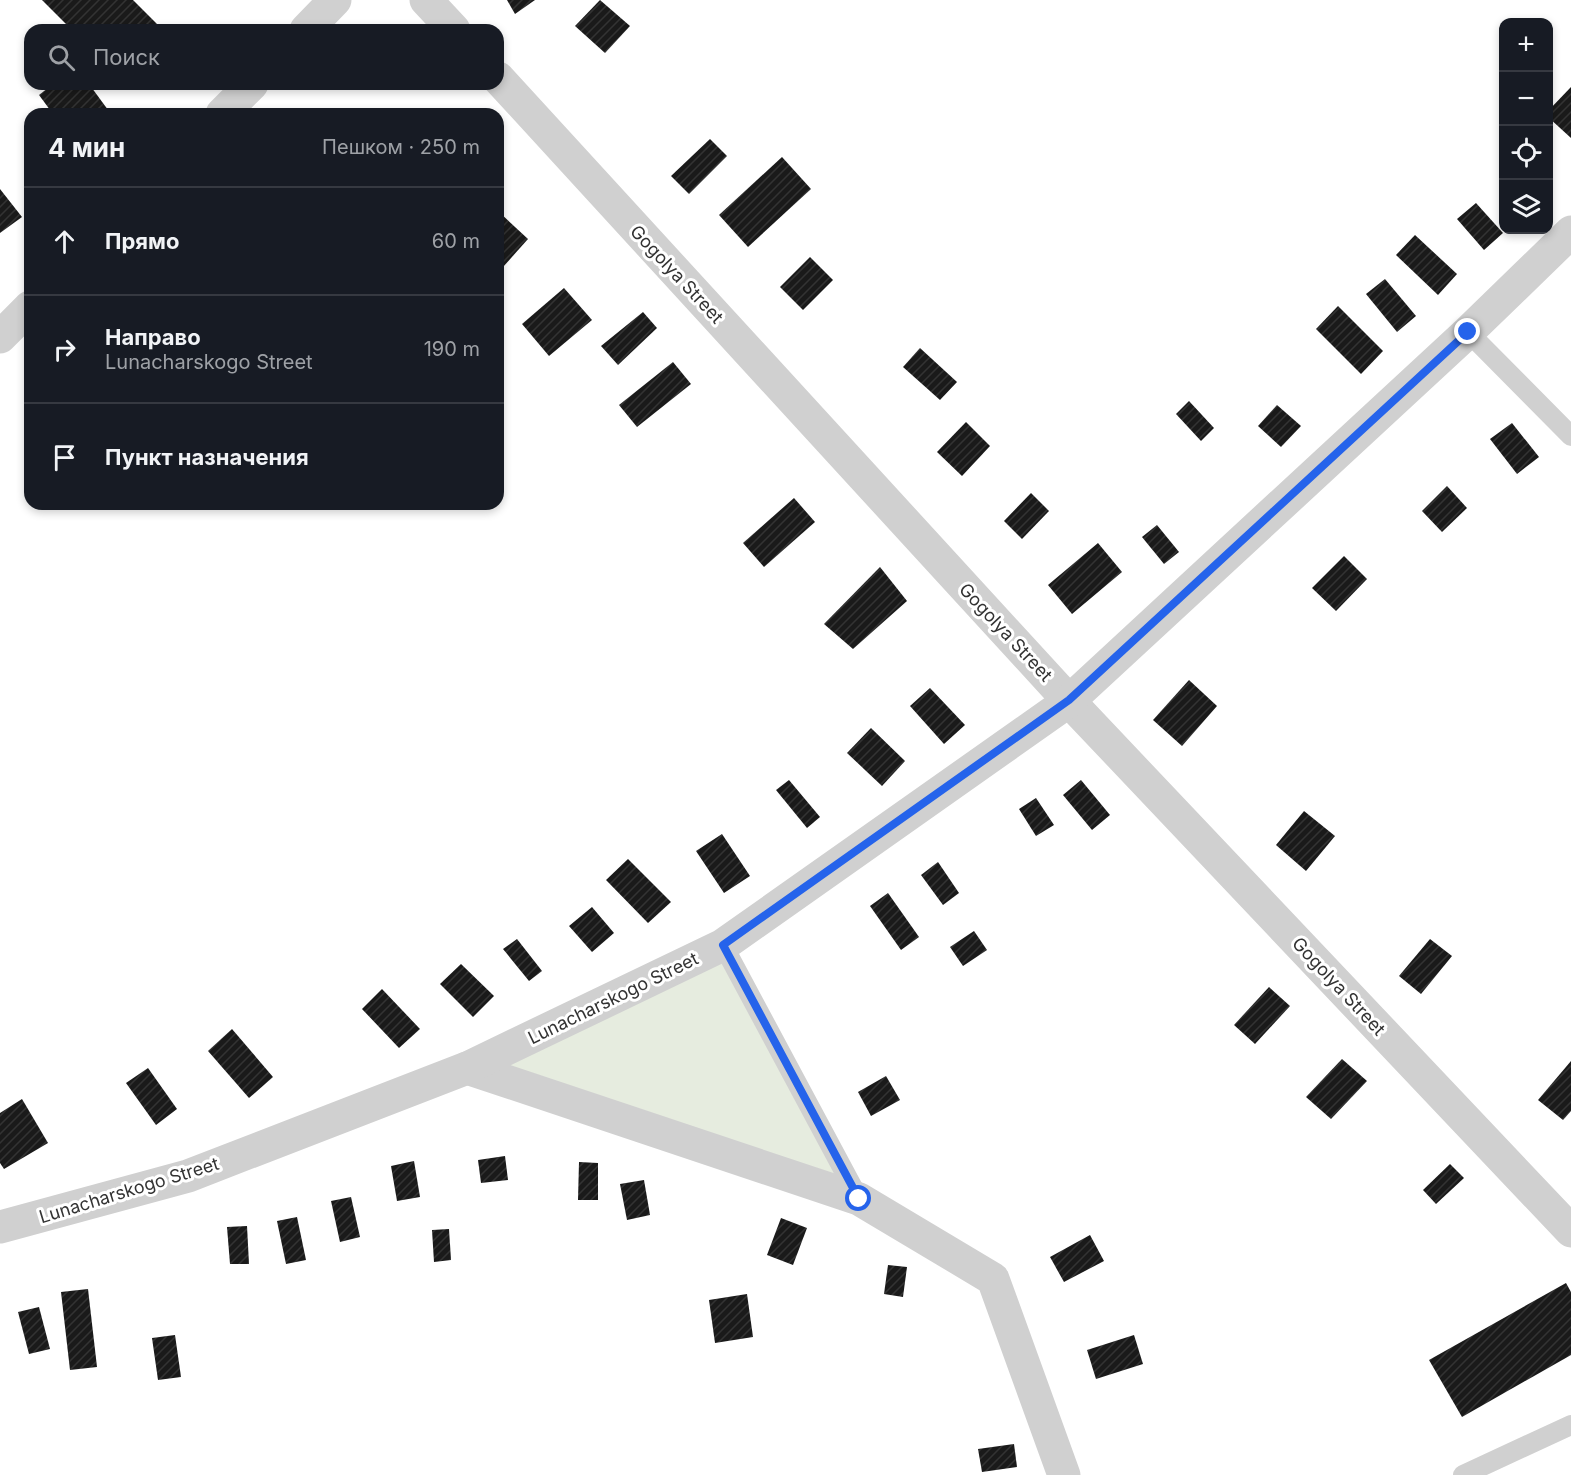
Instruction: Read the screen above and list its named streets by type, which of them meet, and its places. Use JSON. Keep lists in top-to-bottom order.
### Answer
{
  "streets": {
    "street": ["Gogolya Street", "Lunacharskogo Street"]
  },
  "crossings": [
    ["Gogolya Street", "Lunacharskogo Street"]
  ],
  "page": {
    "map_buttons": ["+", "−"],
    "search": "Поиск",
    "heading": ["4 мин", "Пешком · 250 m"],
    "list": [
      ["Прямо", "60 m"],
      ["Направо", "Lunacharskogo Street", "190 m"],
      "Пункт назначения"
    ]
  }
}
